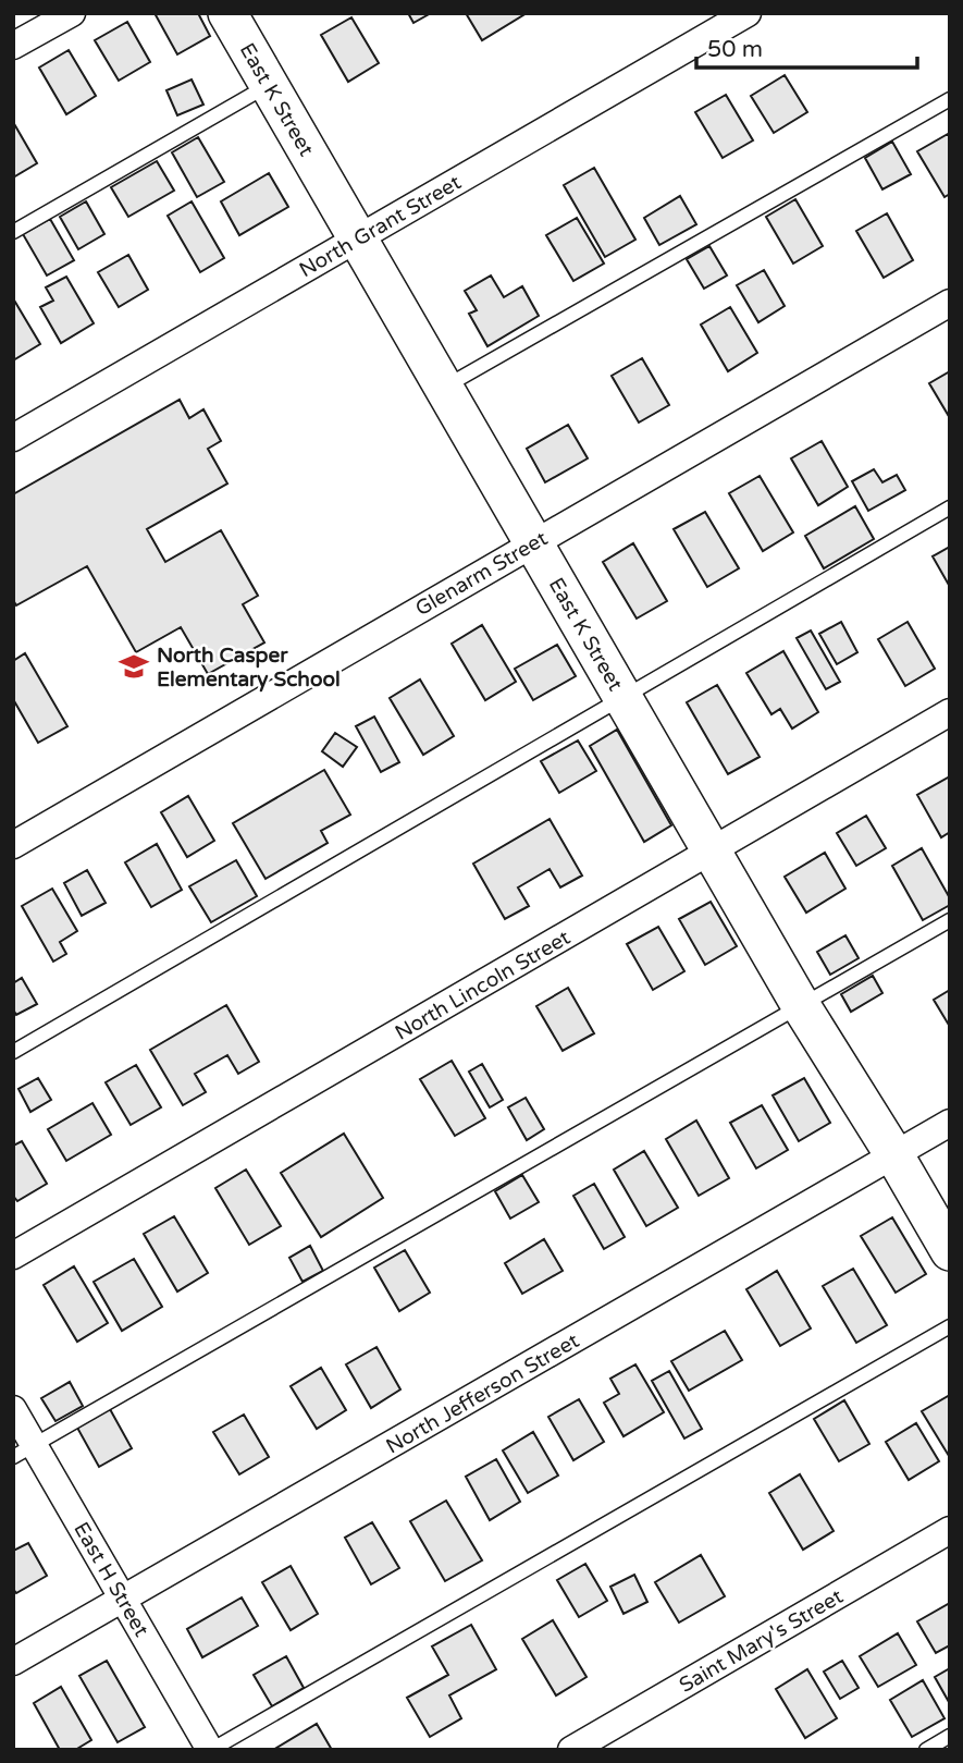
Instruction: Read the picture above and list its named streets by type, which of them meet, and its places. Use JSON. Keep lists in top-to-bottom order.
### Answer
{
  "streets": {
    "street": [
      "East K Street",
      "North Grant Street",
      "Glenarm Street",
      "North Lincoln Street",
      "North Jefferson Street",
      "East H Street",
      "Saint Mary's Street"
    ]
  },
  "crossings": [
    ["East K Street", "North Grant Street"],
    ["East K Street", "Glenarm Street"],
    ["East K Street", "North Lincoln Street"],
    ["East K Street", "North Jefferson Street"],
    ["North Jefferson Street", "East H Street"]
  ],
  "places": {
    "school or university": ["North Casper Elementary School"]
  },
  "scale_bar": "50 m"
}
